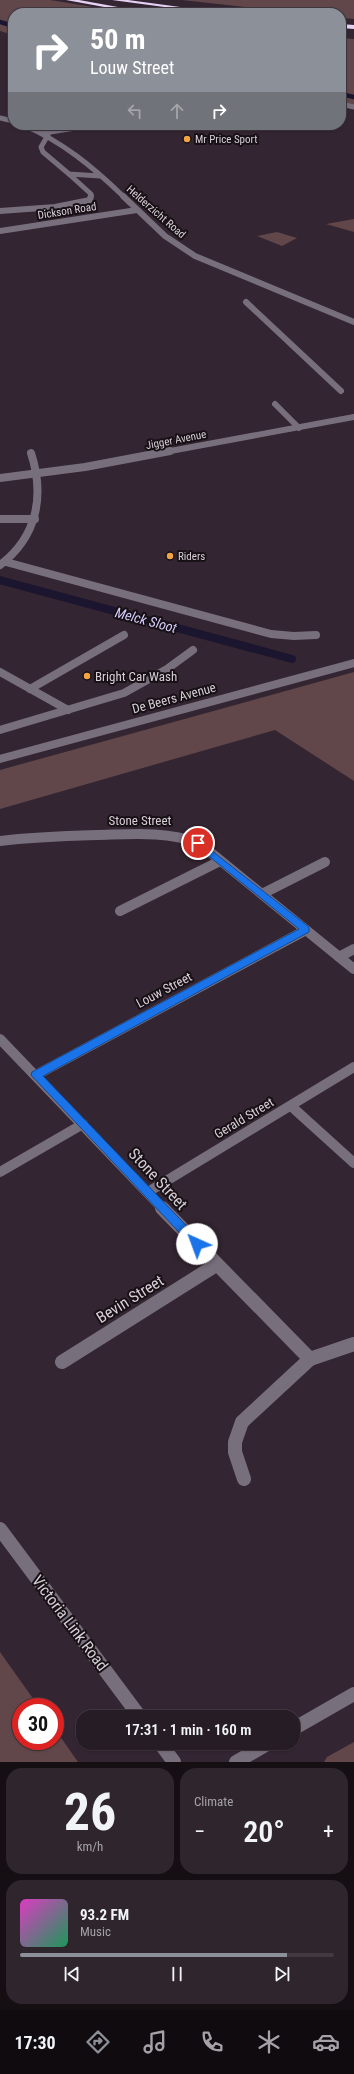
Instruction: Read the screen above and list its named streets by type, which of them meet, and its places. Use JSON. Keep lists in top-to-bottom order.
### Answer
{
  "streets": {
    "street": [
      "Dickson Road",
      "Helderzicht Road",
      "Jigger Avenue",
      "De Beers Avenue",
      "Stone Street",
      "Louw Street",
      "Gerald Street",
      "Bevin Street",
      "Victoria Link Road"
    ]
  },
  "crossings": [
    ["Dickson Road", "Helderzicht Road"],
    ["Stone Street", "Louw Street"],
    ["Stone Street", "Gerald Street"],
    ["Stone Street", "Bevin Street"]
  ],
  "water": ["Melck Sloot"],
  "places": ["Mr Price Sport", "Riders", "Bright Car Wash"],
  "page": {
    "turn": ["50 m", "Louw Street"],
    "limit": "30",
    "trip": "17:31 · 1 min · 160 m",
    "tile": [
      ["26", "km/h"],
      "Climate"
    ],
    "heat": ["−", "20°", "+"],
    "song": ["93.2 FM", "Music"],
    "tabs": "17:30"
  }
}
